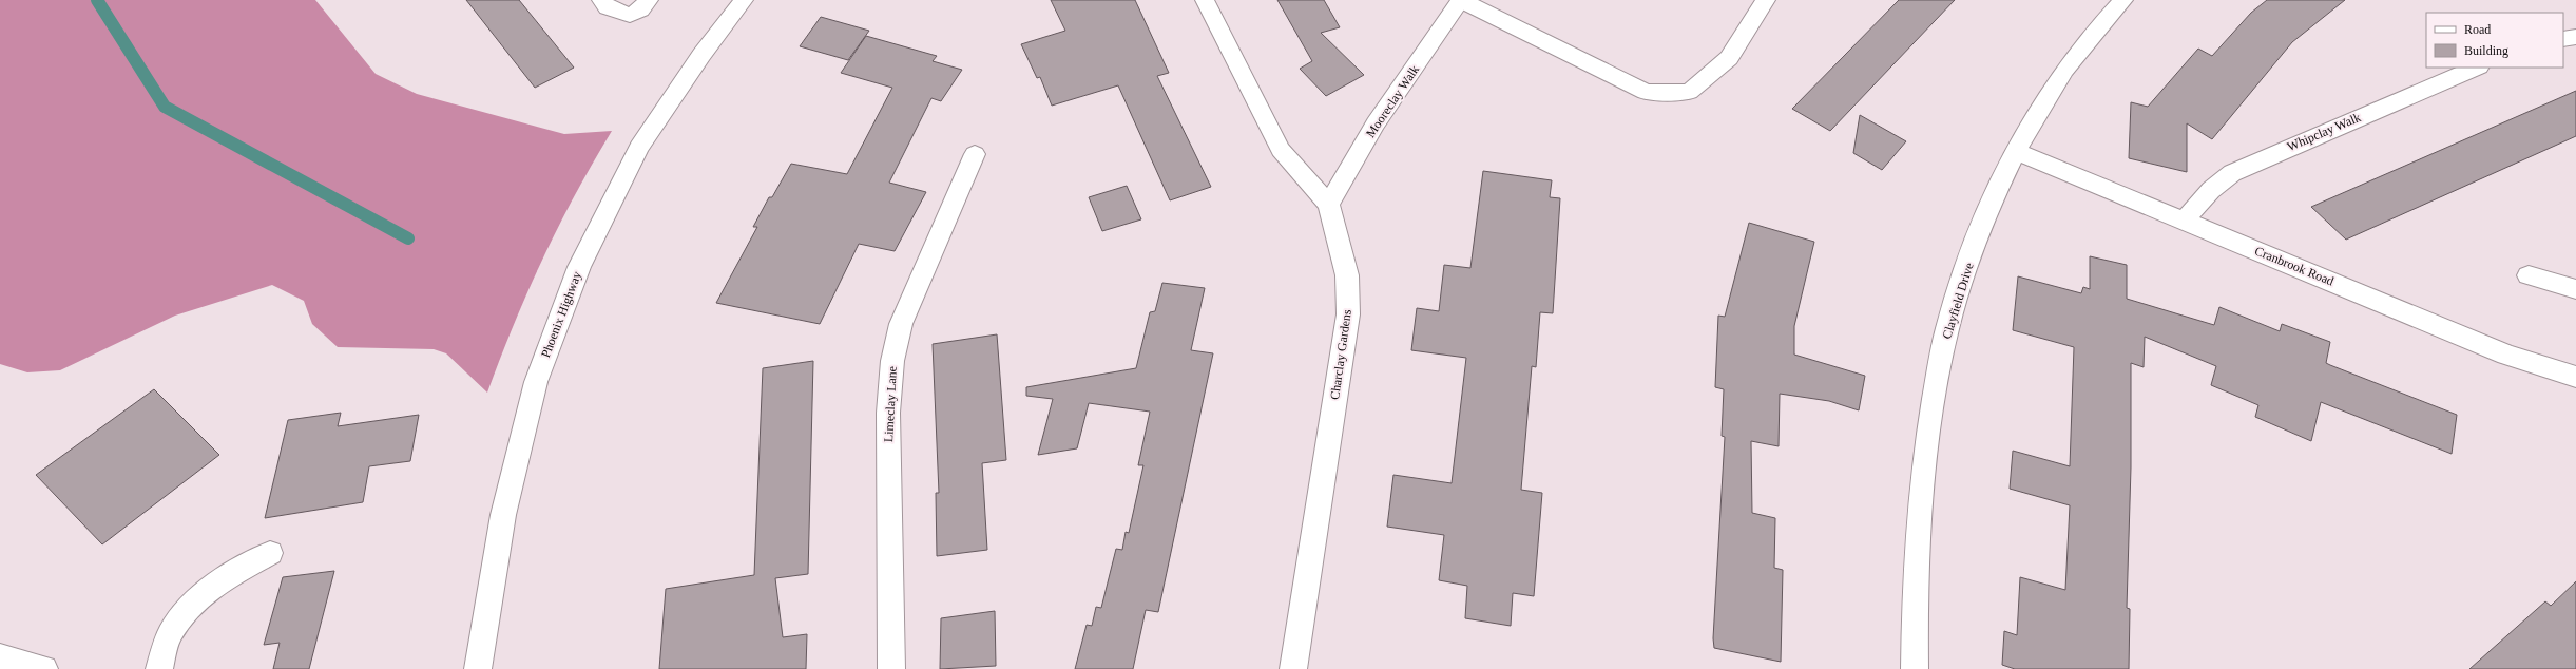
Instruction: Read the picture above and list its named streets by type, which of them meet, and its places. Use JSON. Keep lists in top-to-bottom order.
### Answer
{
  "streets": {
    "street": [
      "Mooreclay Walk",
      "Whipclay Walk",
      "Cranbrook Road",
      "Clayfield Drive",
      "Phoenix Highway",
      "Charclay Gardens",
      "Limeclay Lane"
    ]
  },
  "crossings": [
    ["Mooreclay Walk", "Charclay Gardens"],
    ["Whipclay Walk", "Cranbrook Road"],
    ["Cranbrook Road", "Clayfield Drive"]
  ],
  "legend": ["Road", "Building"]
}
